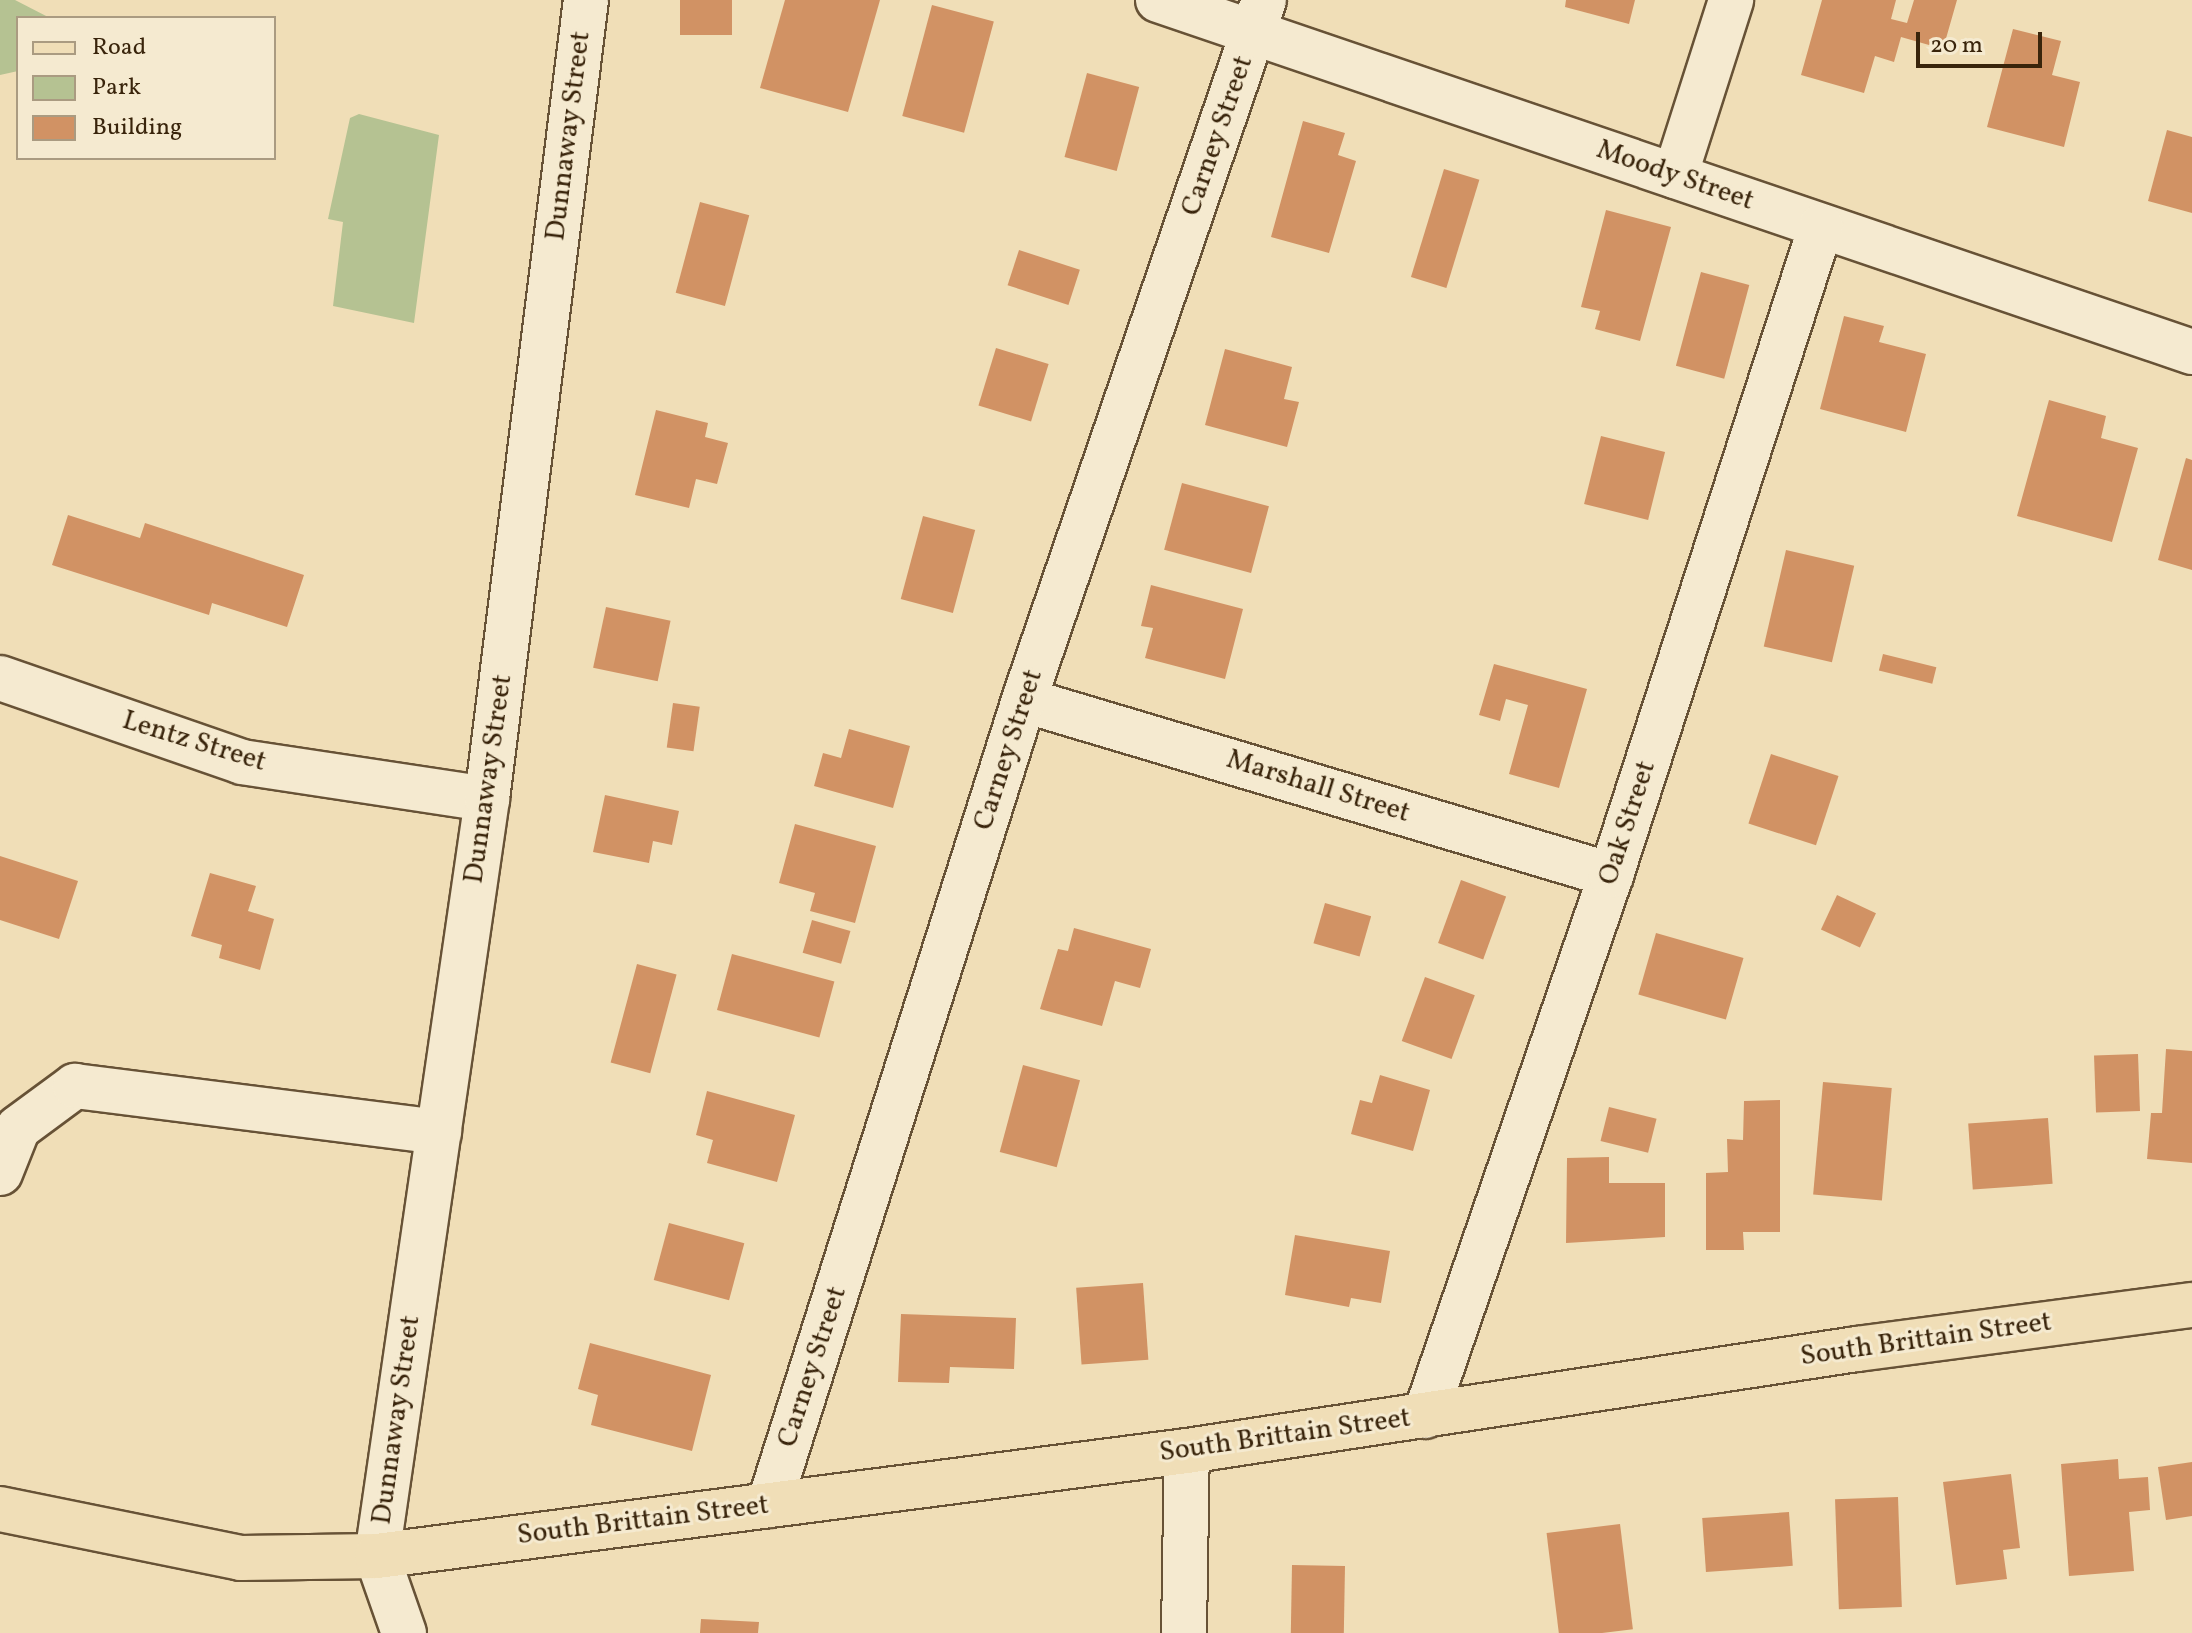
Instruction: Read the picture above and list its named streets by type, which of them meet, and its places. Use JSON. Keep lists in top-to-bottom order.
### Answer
{
  "streets": {
    "main road": ["South Brittain Street"],
    "street": [
      "Dunnaway Street",
      "Carney Street",
      "Moody Street",
      "Lentz Street",
      "Marshall Street",
      "Oak Street"
    ]
  },
  "crossings": [
    ["Dunnaway Street", "Lentz Street"],
    ["Dunnaway Street", "South Brittain Street"],
    ["Carney Street", "Moody Street"],
    ["Carney Street", "Marshall Street"],
    ["Carney Street", "South Brittain Street"],
    ["Moody Street", "Oak Street"],
    ["Marshall Street", "Oak Street"],
    ["Oak Street", "South Brittain Street"]
  ],
  "legend": ["Road", "Park", "Building"],
  "scale_bar": "20 m"
}
